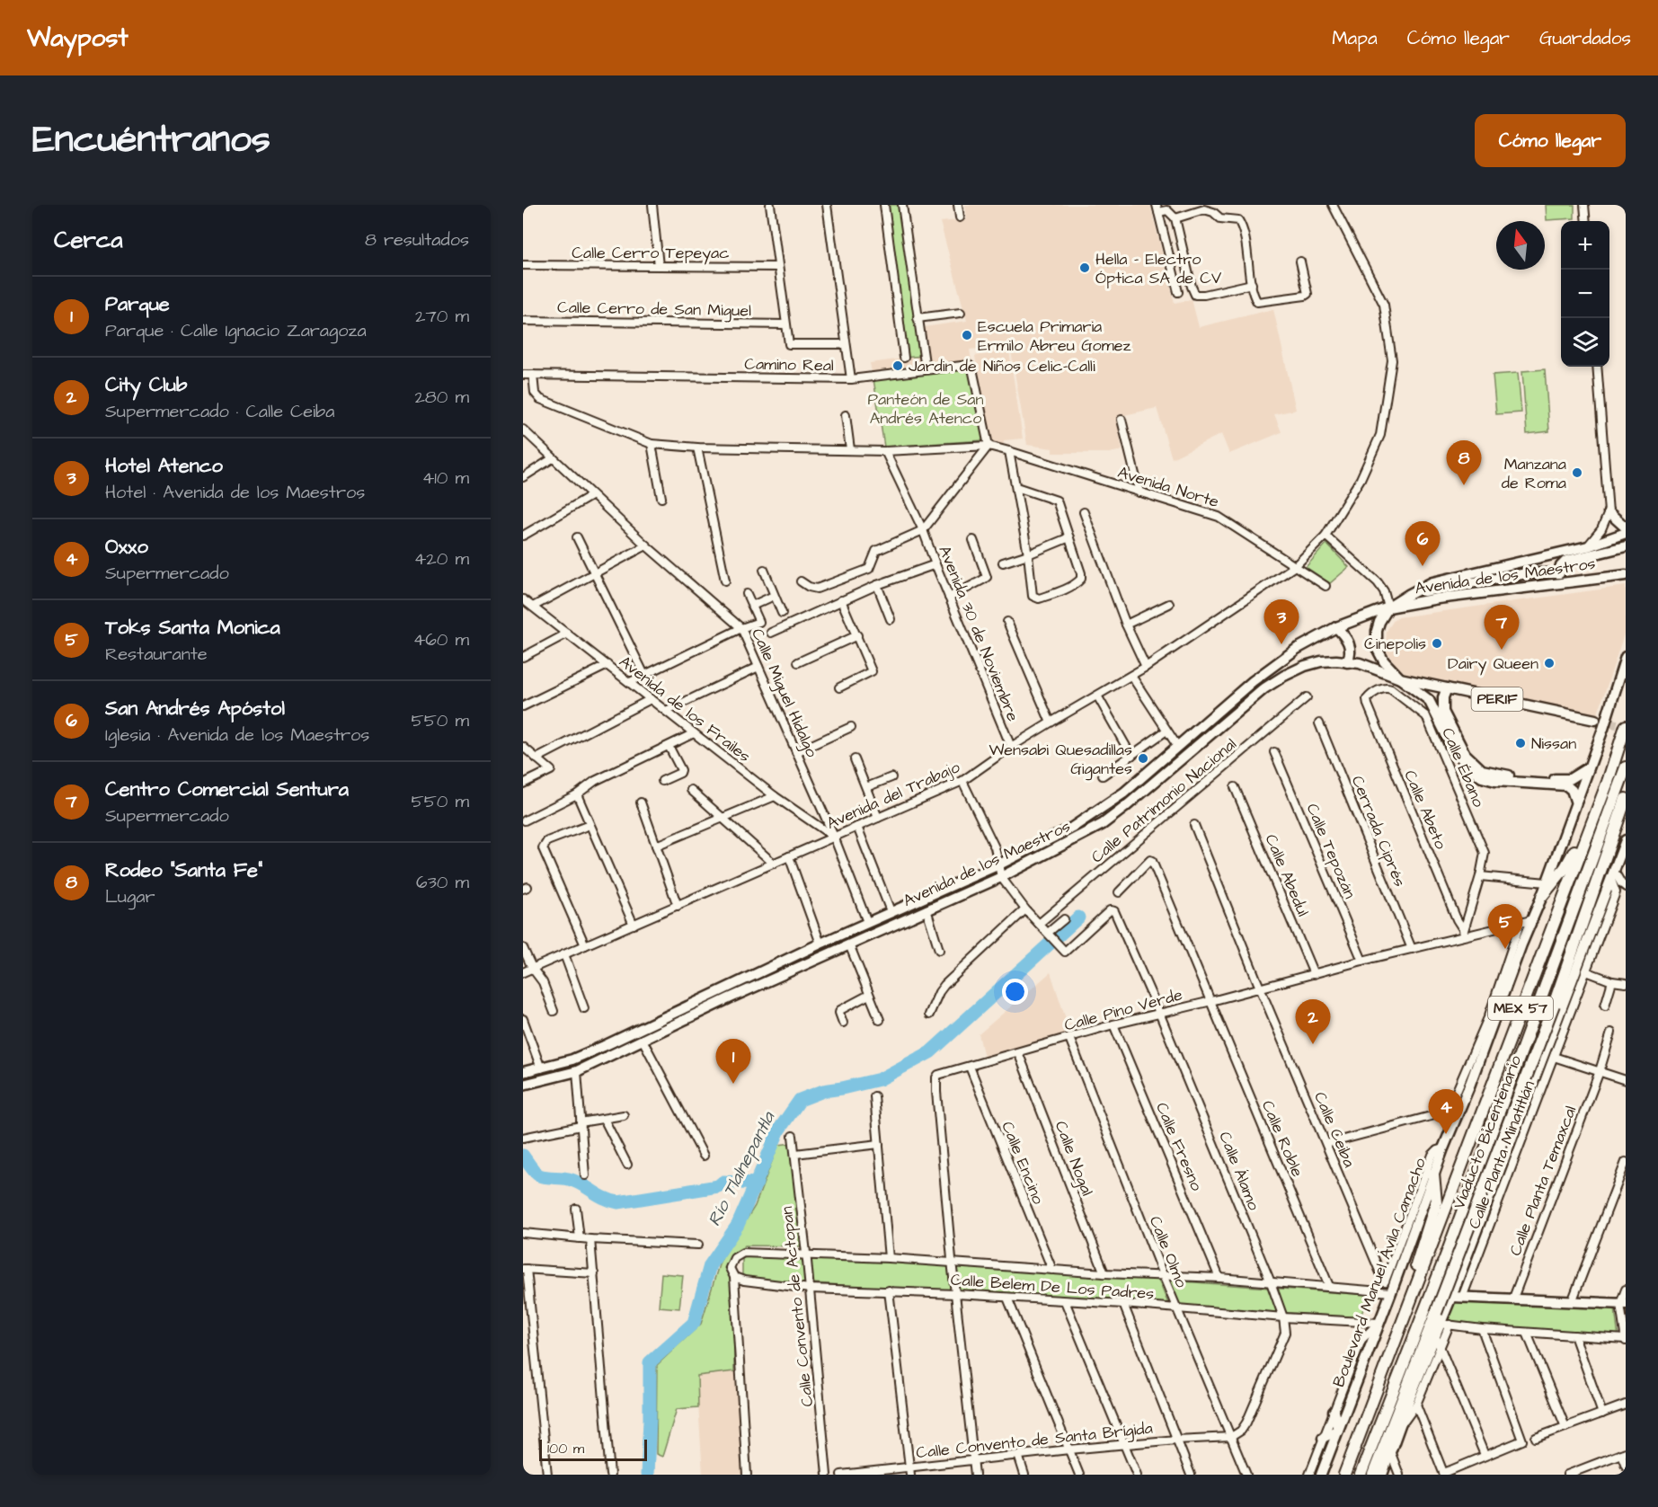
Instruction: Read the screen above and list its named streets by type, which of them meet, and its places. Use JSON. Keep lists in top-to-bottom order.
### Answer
{
  "streets": {
    "highway": ["MEX 57", "Viaducto Bicentenario"],
    "main road": ["Avenida de los Maestros", "PERIF", "Boulevard Manuel Ávila Camacho"],
    "street": [
      "Calle Cerro Tepeyac",
      "Calle Cerro de San Miguel",
      "Camino Real",
      "Avenida Norte",
      "Avenida 30 de Noviembre",
      "Calle Miguel Hidalgo",
      "Avenida de los Frailes",
      "Calle Ébano",
      "Avenida del Trabajo",
      "Calle Patrimonio Nacional",
      "Calle Abeto",
      "Cerrada Ciprés",
      "Calle Tepozán",
      "Calle Abedul",
      "Calle Pino Verde",
      "Calle Ceiba",
      "Calle Roble",
      "Calle Fresno",
      "Calle Planta Minatitlán",
      "Calle Nogal",
      "Calle Encino",
      "Calle Álamo",
      "Calle Planta Temaxcal",
      "Calle Olmo",
      "Calle Belem De Los Padres",
      "Calle Convento de Actopan",
      "Calle Convento de Santa Brígida"
    ]
  },
  "crossings": [
    ["Camino Real", "Avenida Norte"],
    ["Camino Real", "Avenida 30 de Noviembre"],
    ["Avenida Norte", "Avenida 30 de Noviembre"],
    ["Avenida Norte", "Avenida del Trabajo"],
    ["Avenida de los Maestros", "Calle Miguel Hidalgo"],
    ["Avenida 30 de Noviembre", "Avenida del Trabajo"],
    ["Calle Miguel Hidalgo", "Avenida de los Frailes"],
    ["Calle Miguel Hidalgo", "Avenida del Trabajo"],
    ["Avenida de los Frailes", "Avenida del Trabajo"],
    ["Calle Ébano", "Calle Abeto"],
    ["Calle Ébano", "Calle Pino Verde"],
    ["Calle Abeto", "Calle Pino Verde"],
    ["Cerrada Ciprés", "Calle Pino Verde"],
    ["Calle Tepozán", "Calle Pino Verde"],
    ["Calle Abedul", "Calle Pino Verde"],
    ["Calle Pino Verde", "Calle Ceiba"],
    ["Calle Pino Verde", "Calle Roble"],
    ["Calle Pino Verde", "Calle Fresno"],
    ["Calle Pino Verde", "Calle Nogal"],
    ["Calle Pino Verde", "Calle Encino"],
    ["Calle Pino Verde", "Calle Álamo"],
    ["Calle Pino Verde", "Calle Olmo"],
    ["Calle Pino Verde", "Boulevard Manuel Ávila Camacho"],
    ["Calle Pino Verde", "Calle Belem De Los Padres"],
    ["Calle Pino Verde", "Calle Convento de Santa Brígida"],
    ["Calle Ceiba", "Boulevard Manuel Ávila Camacho"],
    ["Calle Ceiba", "Calle Belem De Los Padres"],
    ["Calle Roble", "Calle Belem De Los Padres"],
    ["Calle Fresno", "Calle Belem De Los Padres"],
    ["Calle Nogal", "Calle Belem De Los Padres"],
    ["Calle Encino", "Calle Belem De Los Padres"],
    ["Calle Álamo", "Calle Olmo"],
    ["Calle Álamo", "Calle Belem De Los Padres"],
    ["Calle Álamo", "Calle Convento de Santa Brígida"],
    ["Calle Olmo", "Calle Belem De Los Padres"],
    ["Calle Olmo", "Calle Convento de Santa Brígida"],
    ["Boulevard Manuel Ávila Camacho", "Calle Belem De Los Padres"],
    ["Calle Belem De Los Padres", "Calle Convento de Actopan"]
  ],
  "water": ["Río Tlalnepantla"],
  "parks": ["Panteón de San Andrés Atenco"],
  "places": [
    "Hella - Electro Óptica SA de CV",
    "Escuela Primaria Ermilo Abreu Gomez",
    "Jardin de Niños Celic-Calli",
    "Manzana de Roma",
    "Cinepolis",
    "Dairy Queen",
    "Nissan",
    "Wensabi Quesadillas Gigantes"
  ],
  "scale_bar": "100 m",
  "north": "top",
  "page": {
    "header": "Waypost",
    "nav": ["Mapa", "Cómo llegar", "Guardados"],
    "title": "Encuéntranos",
    "buttons": "Cómo llegar",
    "heading": ["Cerca", "8 resultados"],
    "map_buttons": ["+", "−"],
    "list": [
      {
        "mark": "1",
        "name": "Parque",
        "note": "Parque · Calle Ignacio Zaragoza",
        "value": "270 m"
      },
      {
        "mark": "2",
        "name": "City Club",
        "note": "Supermercado · Calle Ceiba",
        "value": "280 m"
      },
      {
        "mark": "3",
        "name": "Hotel Atenco",
        "note": "Hotel · Avenida de los Maestros",
        "value": "410 m"
      },
      {
        "mark": "4",
        "name": "Oxxo",
        "note": "Supermercado",
        "value": "420 m"
      },
      {
        "mark": "5",
        "name": "Toks Santa Monica",
        "note": "Restaurante",
        "value": "460 m"
      },
      {
        "mark": "6",
        "name": "San Andrés Apóstol",
        "note": "Iglesia · Avenida de los Maestros",
        "value": "550 m"
      },
      {
        "mark": "7",
        "name": "Centro Comercial Sentura",
        "note": "Supermercado",
        "value": "550 m"
      },
      {
        "mark": "8",
        "name": "Rodeo \"Santa Fe\"",
        "note": "Lugar",
        "value": "630 m"
      }
    ],
    "pins": [
      "8",
      "6",
      "3",
      "7",
      "5",
      "2",
      "1",
      "4"
    ],
    "scale": "100 m"
  }
}
